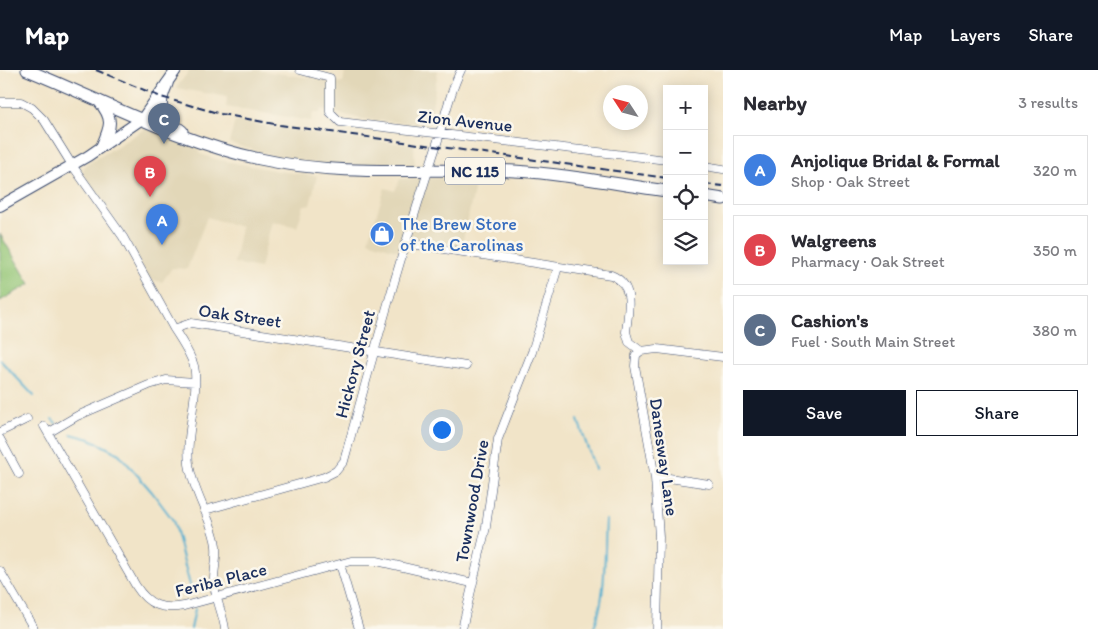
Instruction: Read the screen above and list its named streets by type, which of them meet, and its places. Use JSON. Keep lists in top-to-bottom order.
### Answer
{
  "streets": {
    "main road": ["NC 115"],
    "street": [
      "Zion Avenue",
      "Oak Street",
      "Hickory Street",
      "Danesway Lane",
      "Townwood Drive",
      "Feriba Place"
    ]
  },
  "crossings": [
    ["Zion Avenue", "Hickory Street"],
    ["NC 115", "Hickory Street"],
    ["Oak Street", "Hickory Street"],
    ["Townwood Drive", "Feriba Place"]
  ],
  "places": {
    "shop": ["The Brew Store of the Carolinas"]
  },
  "north": "top left",
  "page": {
    "header": "Map",
    "nav": ["Map", "Layers", "Share"],
    "heading": ["Nearby", "3 results"],
    "map_buttons": ["+", "−"],
    "pins": ["C", "B", "A"],
    "list": [
      {
        "mark": "A",
        "name": "Anjolique Bridal & Formal",
        "note": "Shop · Oak Street",
        "value": "320 m"
      },
      {
        "mark": "B",
        "name": "Walgreens",
        "note": "Pharmacy · Oak Street",
        "value": "350 m"
      },
      {
        "mark": "C",
        "name": "Cashion's",
        "note": "Fuel · South Main Street",
        "value": "380 m"
      }
    ],
    "buttons": ["Save", "Share"]
  }
}
